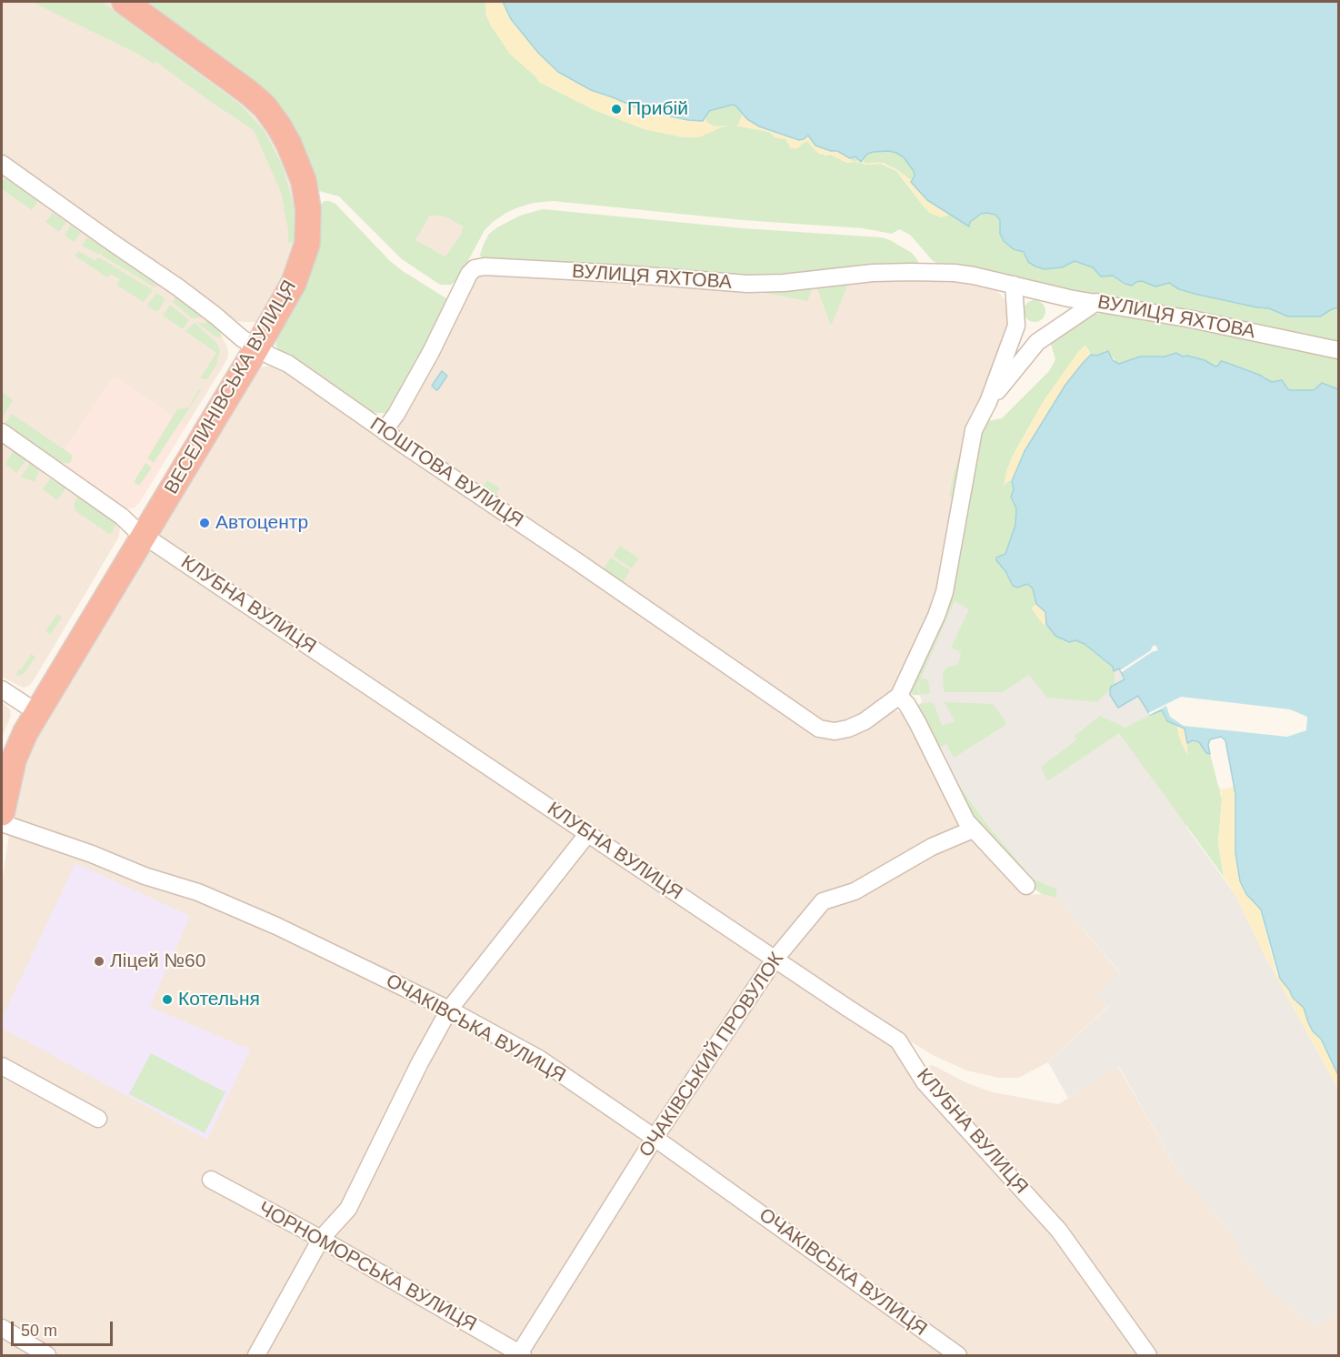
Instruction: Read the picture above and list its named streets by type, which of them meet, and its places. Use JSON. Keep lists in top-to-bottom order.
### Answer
{
  "streets": {
    "highway": ["ВЕСЕЛИНІВСЬКА ВУЛИЦЯ"],
    "street": [
      "ВУЛИЦЯ ЯХТОВА",
      "ПОШТОВА ВУЛИЦЯ",
      "КЛУБНА ВУЛИЦЯ",
      "ОЧАКІВСЬКА ВУЛИЦЯ",
      "ОЧАКІВСЬКИЙ ПРОВУЛОК",
      "ЧОРНОМОРСЬКА ВУЛИЦЯ"
    ]
  },
  "crossings": [
    ["ВУЛИЦЯ ЯХТОВА", "ПОШТОВА ВУЛИЦЯ"],
    ["ВЕСЕЛИНІВСЬКА ВУЛИЦЯ", "ПОШТОВА ВУЛИЦЯ"],
    ["ВЕСЕЛИНІВСЬКА ВУЛИЦЯ", "КЛУБНА ВУЛИЦЯ"],
    ["КЛУБНА ВУЛИЦЯ", "ОЧАКІВСЬКИЙ ПРОВУЛОК"],
    ["ОЧАКІВСЬКА ВУЛИЦЯ", "ОЧАКІВСЬКИЙ ПРОВУЛОК"],
    ["ОЧАКІВСЬКИЙ ПРОВУЛОК", "ЧОРНОМОРСЬКА ВУЛИЦЯ"]
  ],
  "places": [
    "Прибій",
    "Автоцентр",
    "Ліцей №60",
    "Котельня"
  ],
  "scale_bar": "50 m"
}
